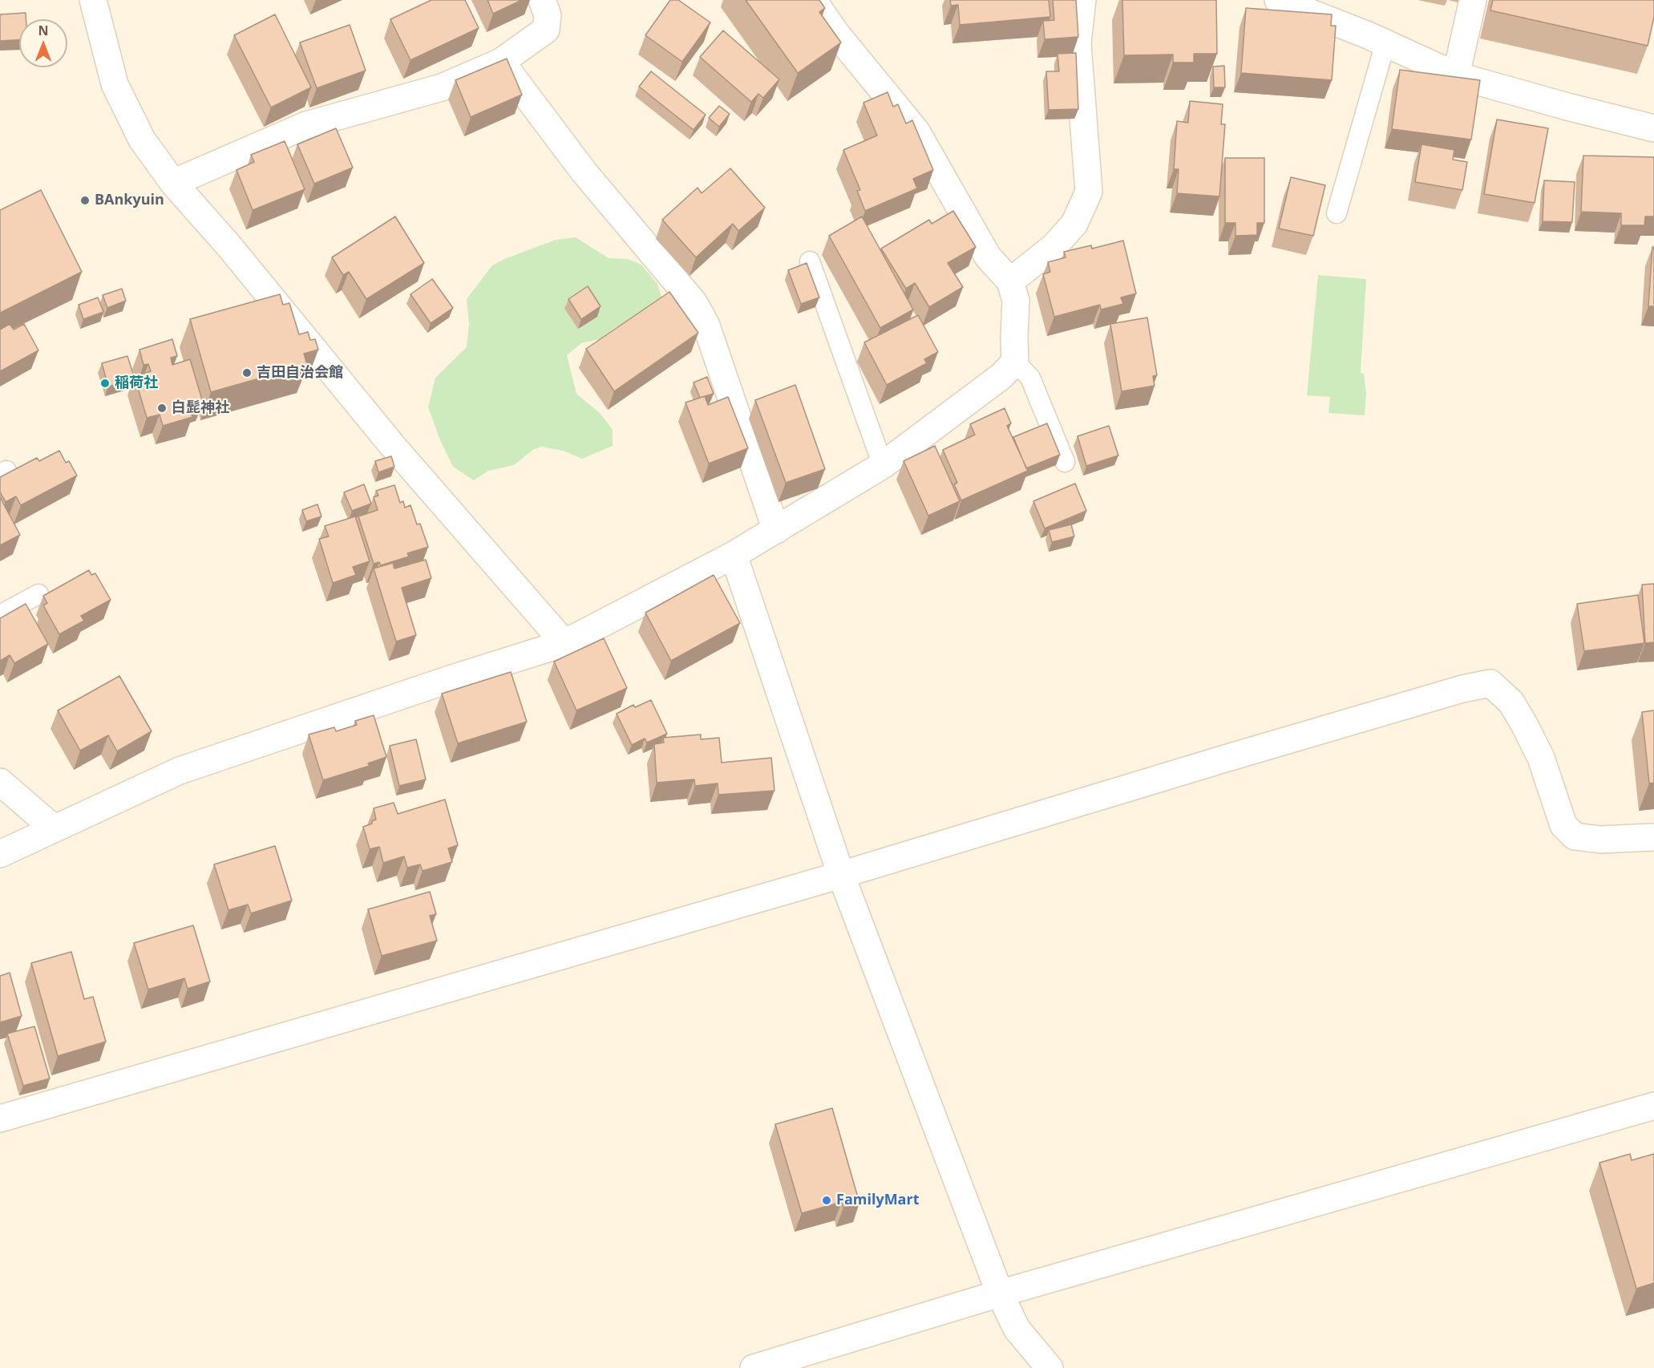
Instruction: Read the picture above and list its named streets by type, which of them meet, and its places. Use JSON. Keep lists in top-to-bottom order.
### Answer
{
  "places": [
    "BAnkyuin",
    "吉田自治会館",
    "稲荷社",
    "白髭神社",
    "FamilyMart"
  ],
  "north": "top"
}
